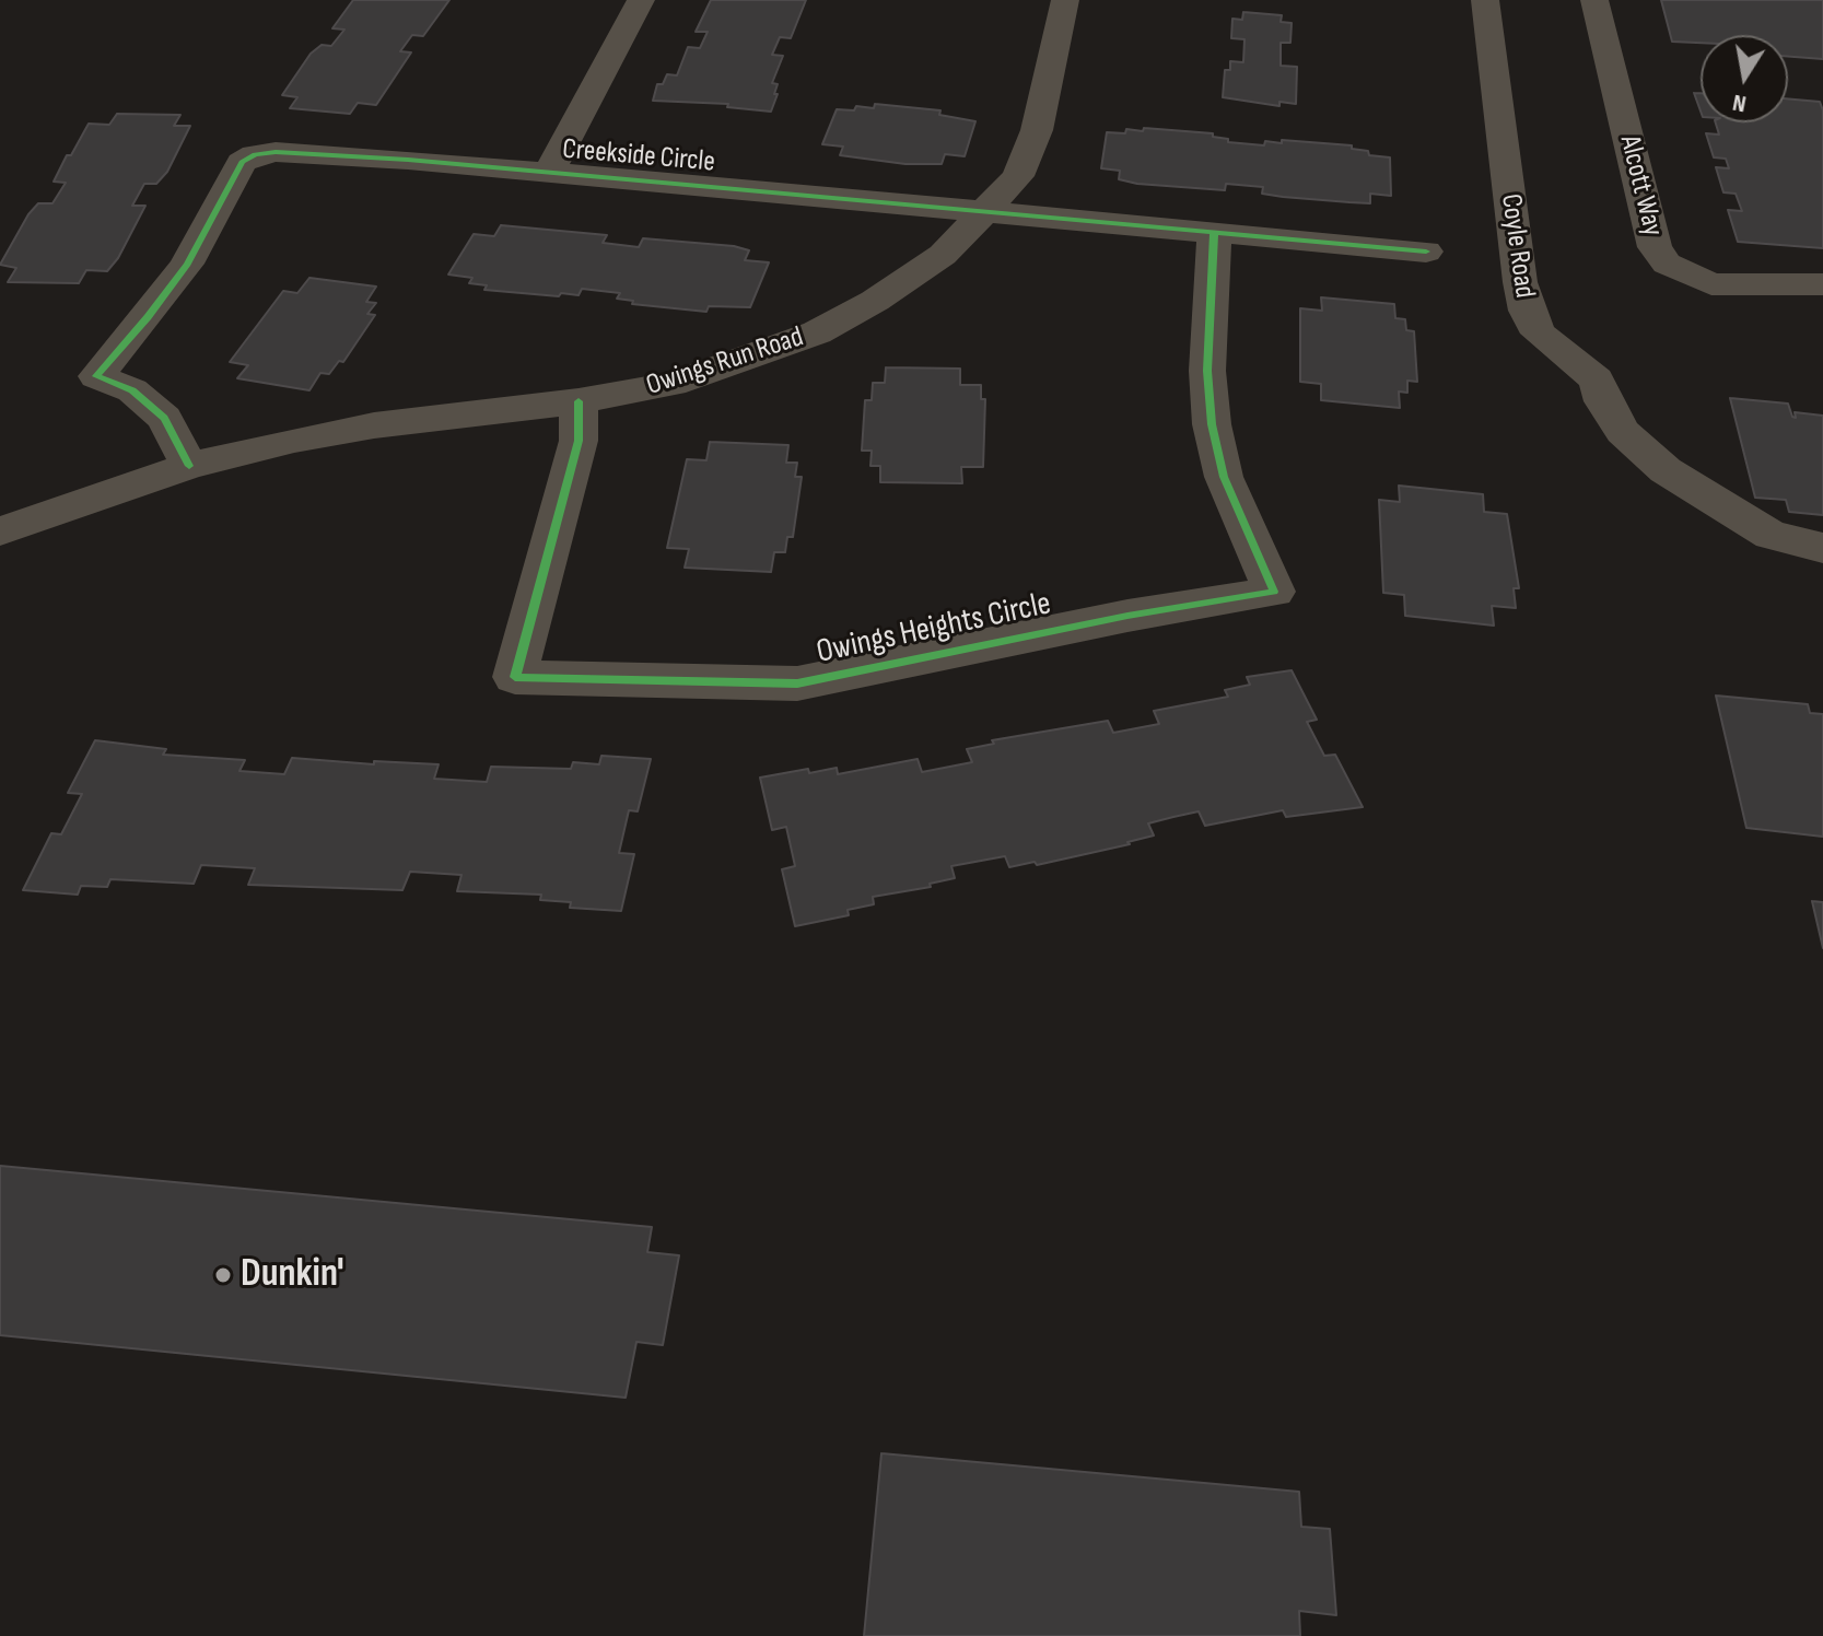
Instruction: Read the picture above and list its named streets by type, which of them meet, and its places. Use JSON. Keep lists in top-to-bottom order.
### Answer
{
  "streets": {
    "street": [
      "Creekside Circle",
      "Alcott Way",
      "Coyle Road",
      "Owings Run Road",
      "Owings Heights Circle"
    ]
  },
  "crossings": [
    ["Creekside Circle", "Owings Run Road"],
    ["Creekside Circle", "Owings Heights Circle"],
    ["Owings Run Road", "Owings Heights Circle"]
  ],
  "places": ["Dunkin'"],
  "north": "bottom"
}
